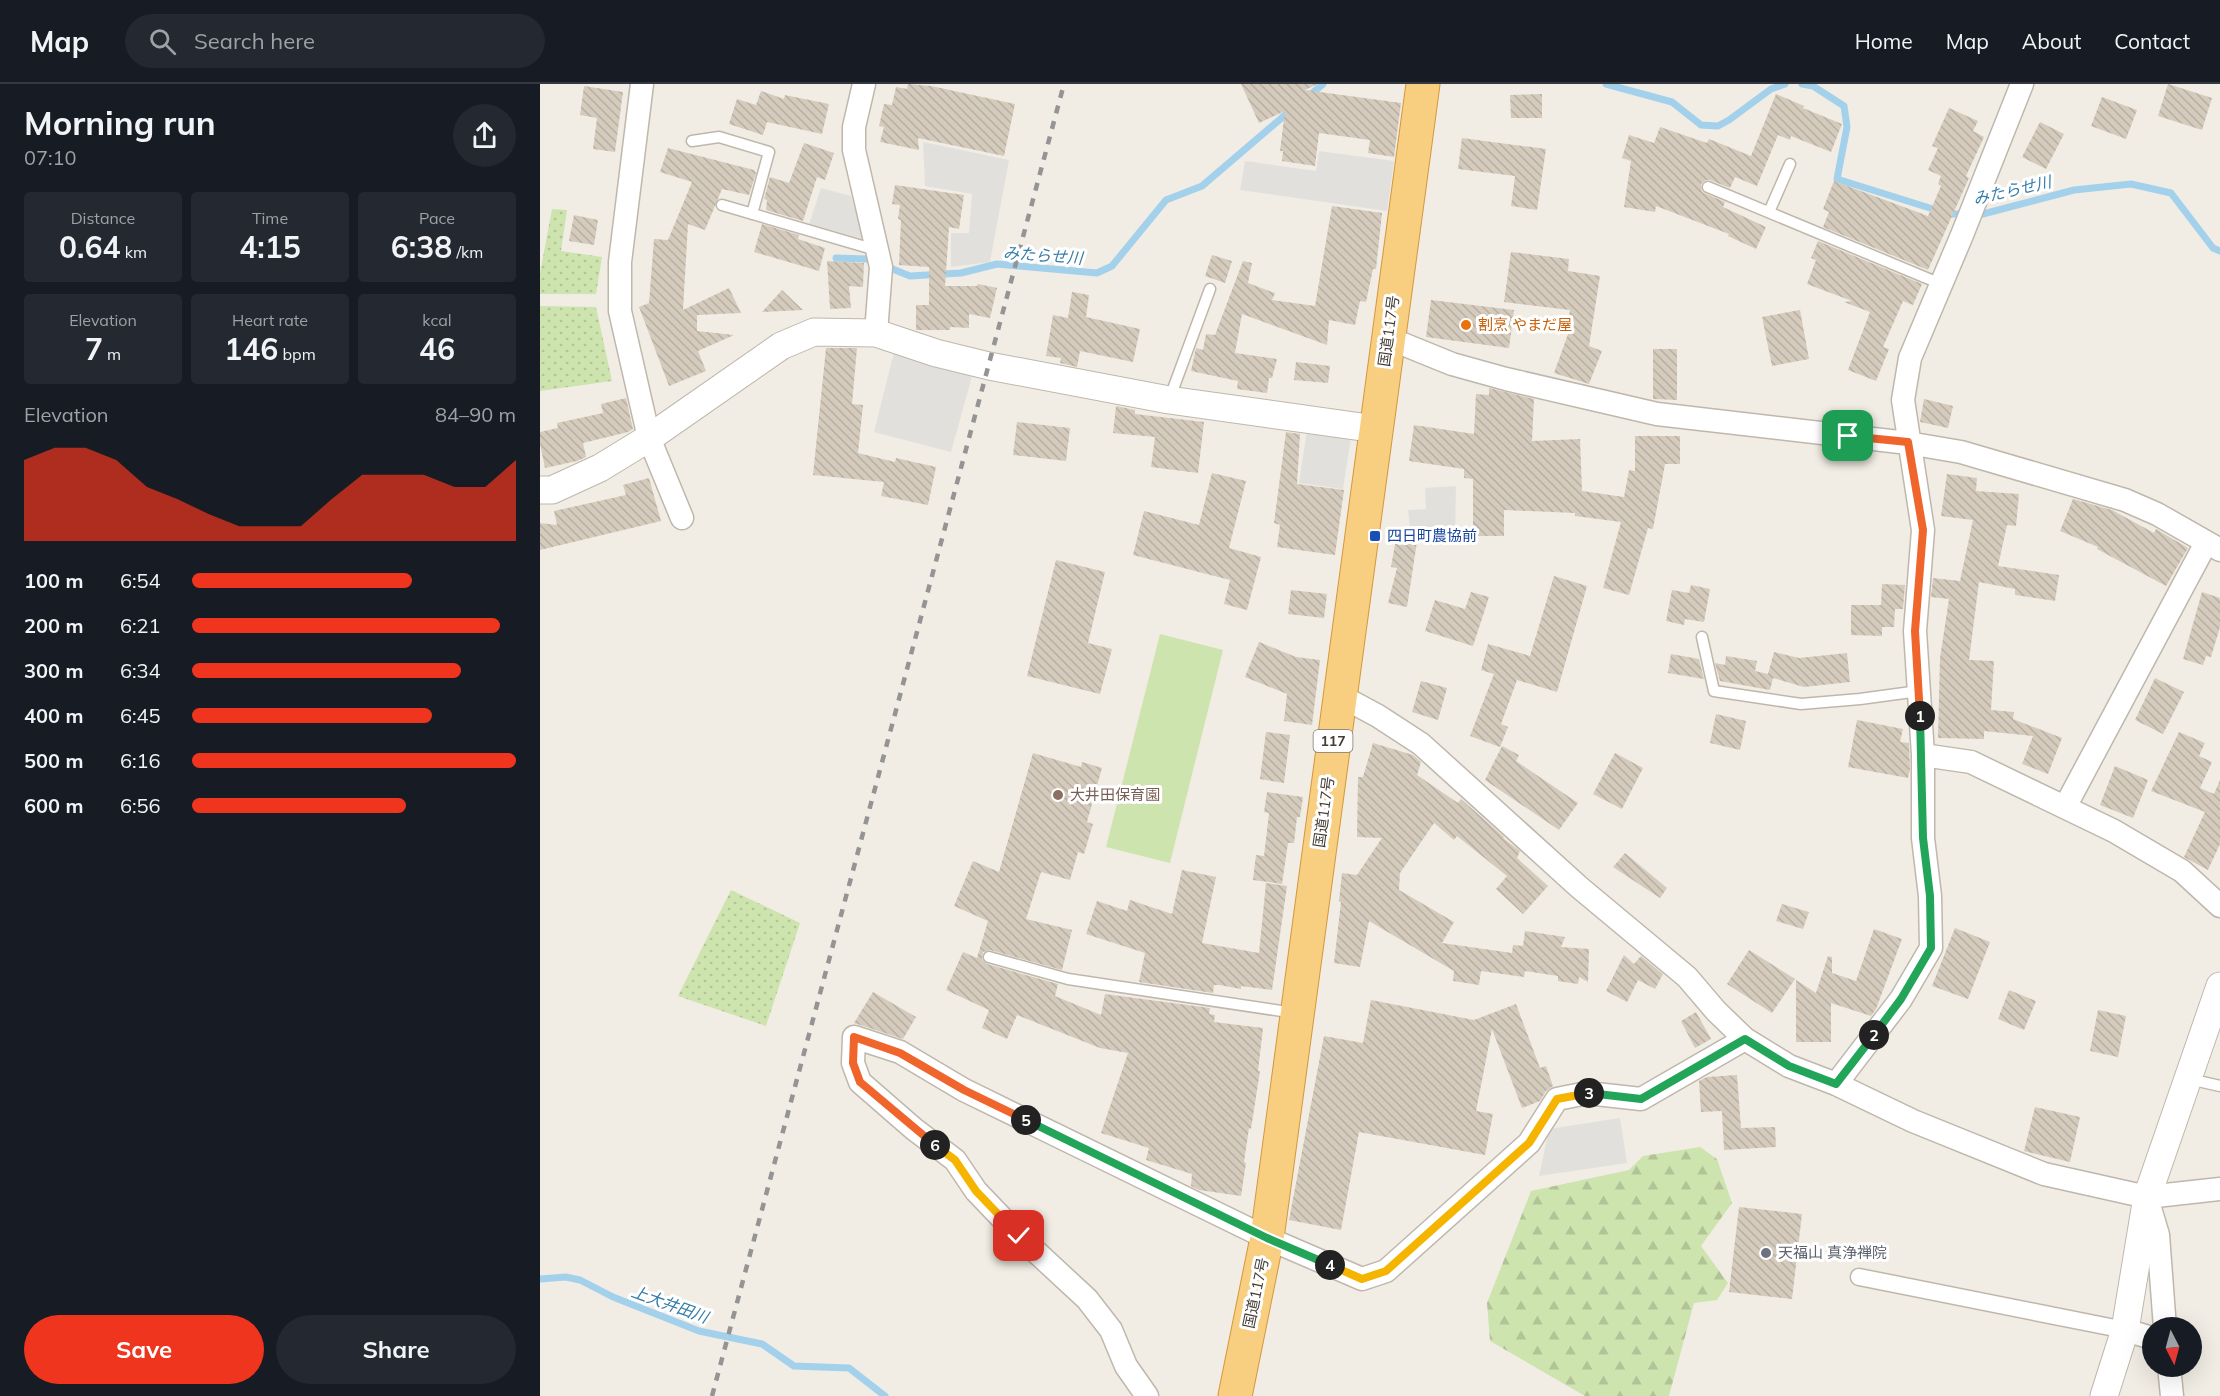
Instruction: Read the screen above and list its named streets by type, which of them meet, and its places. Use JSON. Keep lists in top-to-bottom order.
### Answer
{
  "streets": {
    "highway": ["国道117号", "117"]
  },
  "water": ["みたらせ川", "上大井田川"],
  "places": {
    "other": ["割烹 やまだ屋", "大井田保育園", "天福山 真浄禅院"],
    "transit": ["四日町農協前"]
  },
  "north": "bottom",
  "page": {
    "header": "Map",
    "search": "Search here",
    "nav": [
      "Home",
      "Map",
      "About",
      "Contact"
    ],
    "heading": ["Morning run", "07:10"],
    "stats": [
      ["Distance", "0.64 km"],
      ["Time", "4:15"],
      ["Pace", "6:38 /km"],
      ["Elevation", "7 m"],
      ["Heart rate", "146 bpm"],
      ["kcal", "46"]
    ],
    "chart": ["Elevation", "84–90 m"],
    "list": [
      {
        "name": "100 m",
        "note": "6:54"
      },
      {
        "name": "200 m",
        "note": "6:21"
      },
      {
        "name": "300 m",
        "note": "6:34"
      },
      {
        "name": "400 m",
        "note": "6:45"
      },
      {
        "name": "500 m",
        "note": "6:16"
      },
      {
        "name": "600 m",
        "note": "6:56"
      }
    ],
    "pins": [
      "1",
      "2",
      "3",
      "5",
      "6",
      "4"
    ],
    "buttons": ["Save", "Share"]
  }
}
